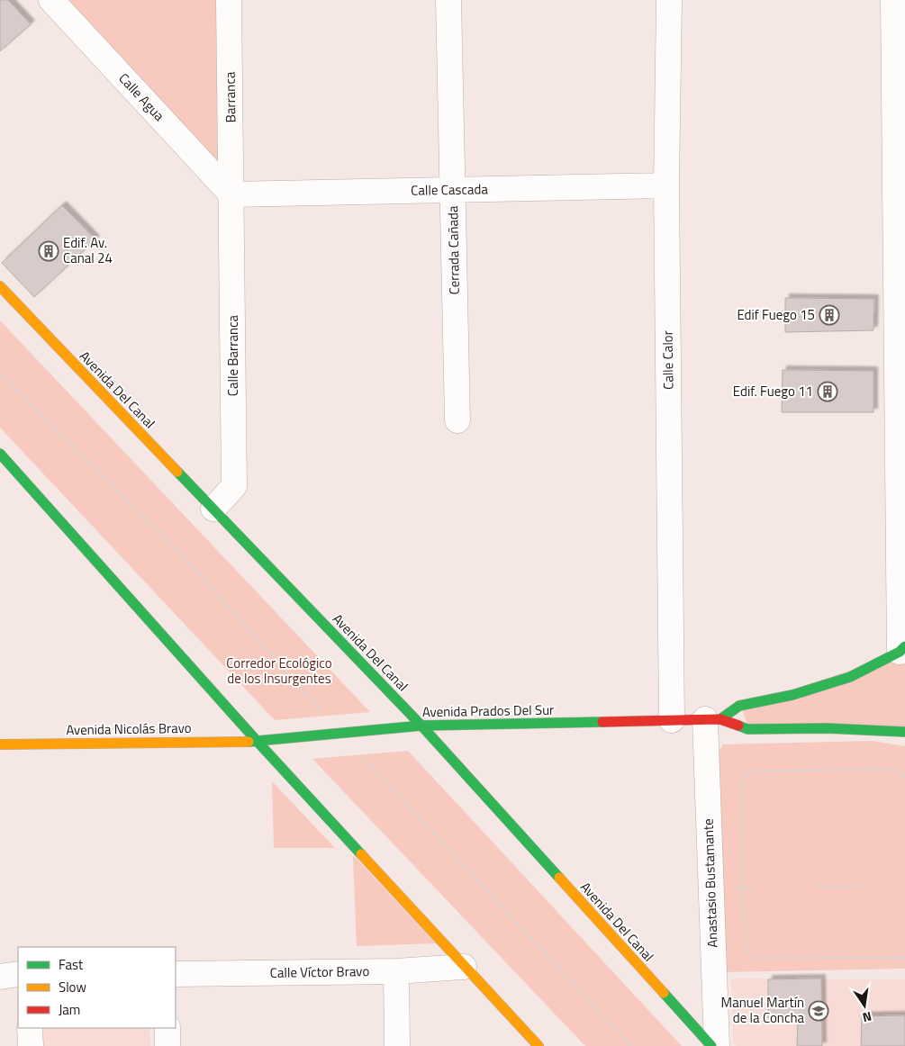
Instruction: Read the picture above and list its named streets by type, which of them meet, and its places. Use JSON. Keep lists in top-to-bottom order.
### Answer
{
  "streets": {
    "main road": ["Avenida Del Canal", "Avenida Prados Del Sur", "Avenida Nicolás Bravo"],
    "street": [
      "Calle Agua",
      "Barranca",
      "Calle Cascada",
      "Cerrada Cañada",
      "Calle Barranca",
      "Calle Calor",
      "Anastasio Bustamante",
      "Calle Víctor Bravo"
    ]
  },
  "crossings": [
    ["Calle Agua", "Barranca"],
    ["Calle Agua", "Calle Cascada"],
    ["Calle Agua", "Calle Barranca"],
    ["Barranca", "Calle Cascada"],
    ["Barranca", "Calle Barranca"],
    ["Calle Cascada", "Cerrada Cañada"],
    ["Calle Cascada", "Calle Barranca"],
    ["Calle Cascada", "Calle Calor"],
    ["Calle Barranca", "Avenida Del Canal"],
    ["Calle Calor", "Avenida Prados Del Sur"],
    ["Avenida Del Canal", "Avenida Prados Del Sur"],
    ["Avenida Prados Del Sur", "Avenida Nicolás Bravo"],
    ["Avenida Prados Del Sur", "Anastasio Bustamante"]
  ],
  "parks": ["Corredor Ecológico de los Insurgentes"],
  "places": {
    "building": ["Edif. Av. Canal 24", "Edif Fuego 15", "Edif. Fuego 11"],
    "school or university": ["Manuel Martín de la Concha"]
  },
  "legend": ["Fast", "Slow", "Jam"],
  "north": "bottom"
}
